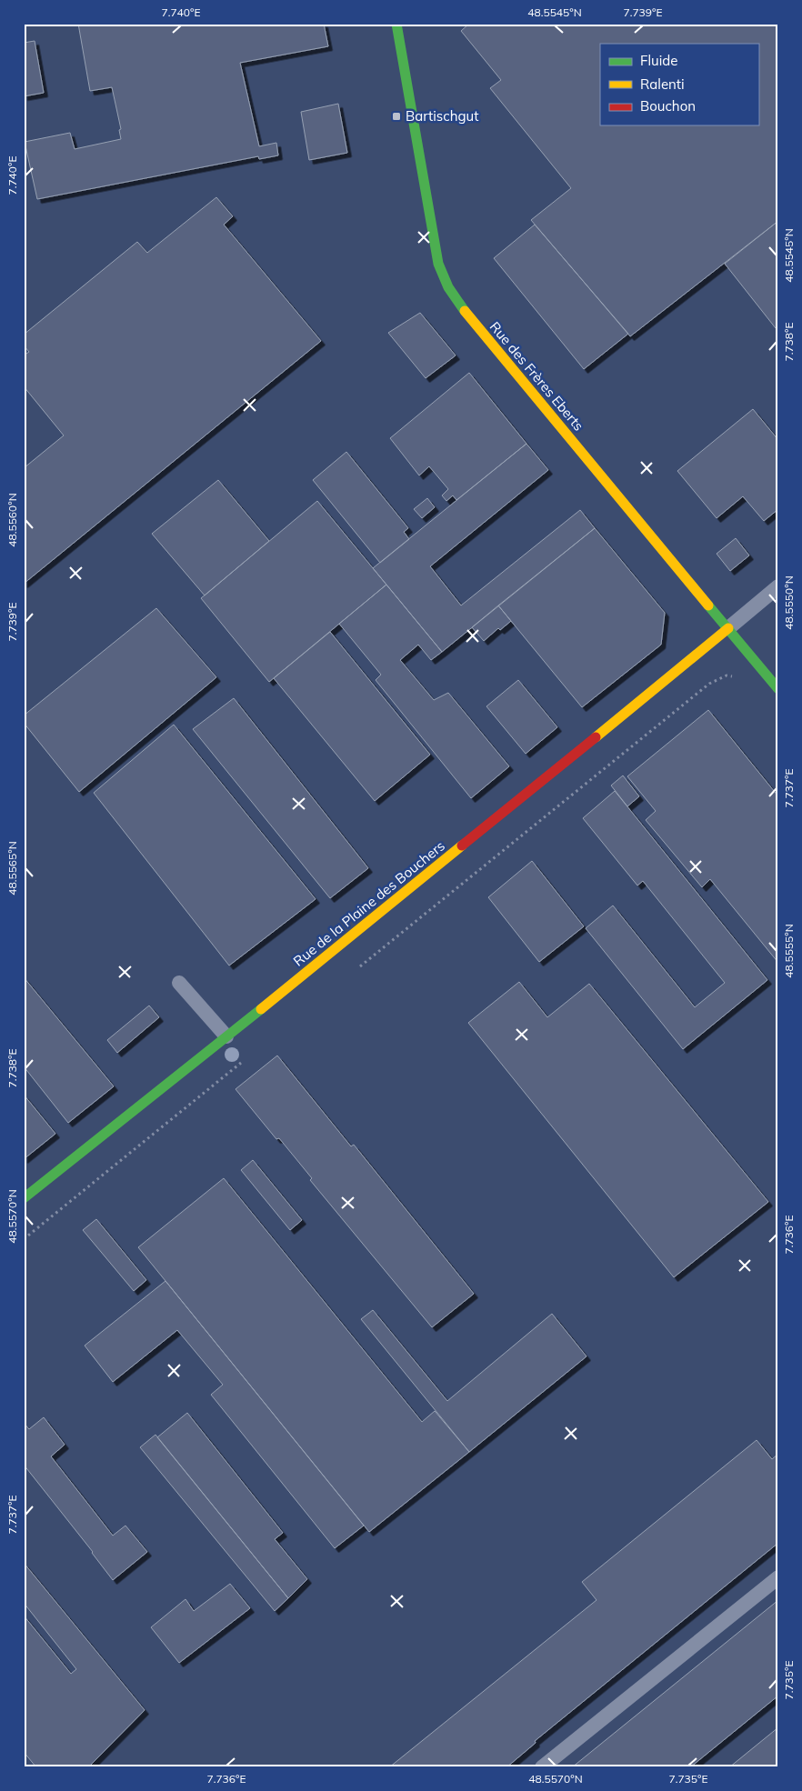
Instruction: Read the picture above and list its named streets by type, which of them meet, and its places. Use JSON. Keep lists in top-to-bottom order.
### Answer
{
  "streets": {
    "street": ["Rue des Frères Eberts", "Rue de la Plaine des Bouchers"]
  },
  "crossings": [
    ["Rue des Frères Eberts", "Rue de la Plaine des Bouchers"]
  ],
  "places": {
    "transit": ["Bartischgut"]
  },
  "legend": ["Fluide", "Ralenti", "Bouchon"],
  "coordinates": [
    "7.740°E",
    "48.5545°N",
    "7.739°E",
    "7.738°E",
    "48.5560°N",
    "48.5550°N",
    "7.737°E",
    "48.5565°N",
    "48.5555°N",
    "48.5570°N",
    "7.736°E",
    "7.735°E"
  ]
}
